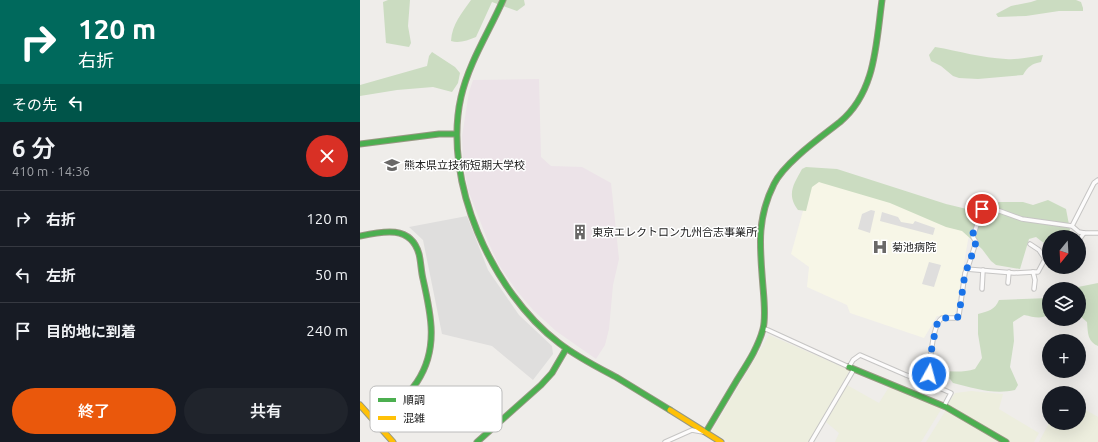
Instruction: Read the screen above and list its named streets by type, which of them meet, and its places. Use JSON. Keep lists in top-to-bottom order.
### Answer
{
  "places": {
    "school or university": ["熊本県立技術短期大学校"],
    "building": ["東京エレクトロン九州合志事業所"],
    "hospital": ["菊池病院"]
  },
  "legend": ["順調", "混雑"],
  "north": "bottom",
  "page": {
    "turn": ["120 m", "右折"],
    "then": "その先",
    "heading": ["6 分", "410 m · 14:36"],
    "list": [
      {
        "name": "右折",
        "value": "120 m"
      },
      {
        "name": "左折",
        "value": "50 m"
      },
      {
        "name": "目的地に到着",
        "value": "240 m"
      }
    ],
    "map_buttons": ["+", "−"],
    "buttons": ["終了", "共有"]
  }
}
